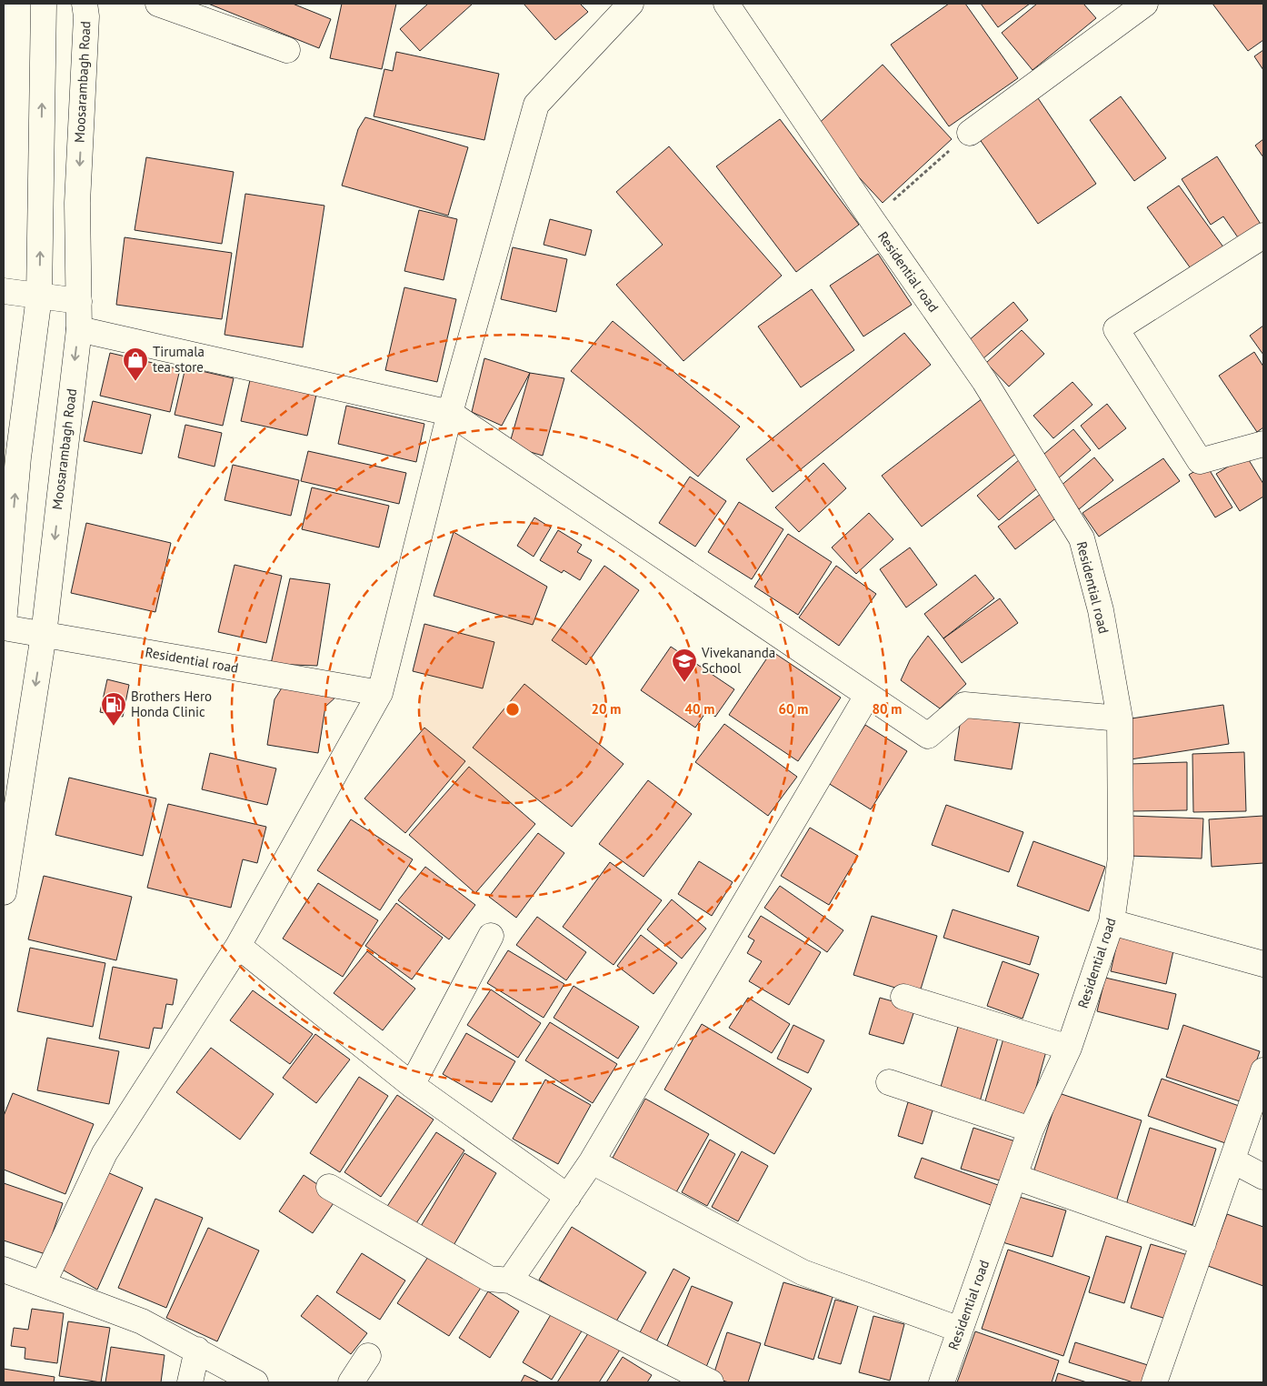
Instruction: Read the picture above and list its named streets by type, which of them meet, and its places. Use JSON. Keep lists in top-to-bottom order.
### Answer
{
  "streets": {
    "street": ["Moosarambagh Road", "Residential road"]
  },
  "crossings": [
    ["Moosarambagh Road", "Residential road"]
  ],
  "places": {
    "shop": ["Tirumala tea store"],
    "school or university": ["Vivekananda School"],
    "fuel station": ["Brothers Hero Honda Clinic"]
  },
  "rings": [
    "20 m",
    "40 m",
    "60 m",
    "80 m"
  ]
}
